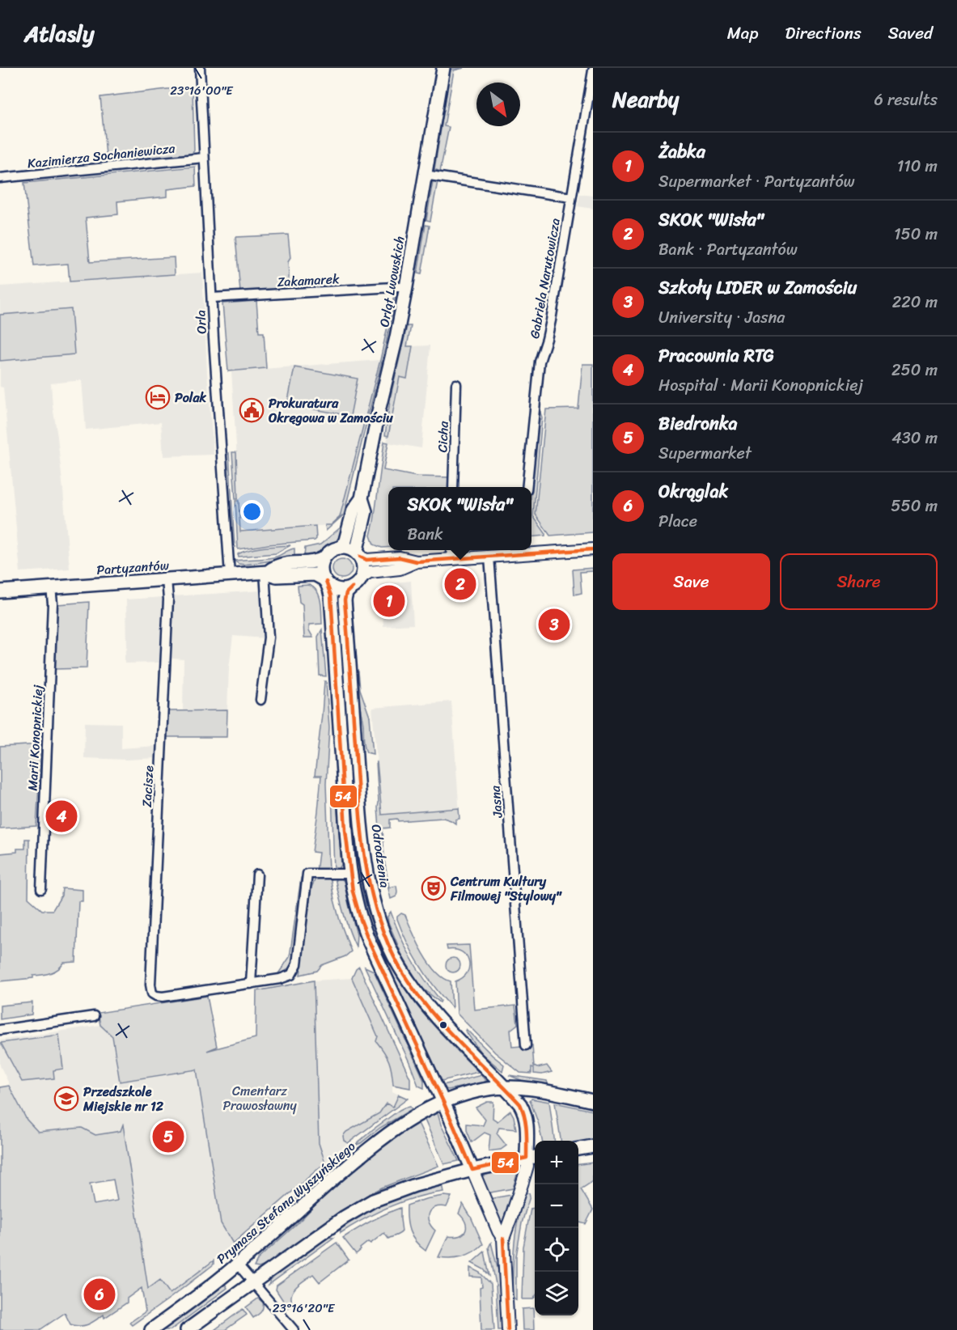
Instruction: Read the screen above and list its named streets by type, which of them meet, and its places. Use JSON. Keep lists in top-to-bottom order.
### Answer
{
  "streets": {
    "main road": [
      "Orląt Lwowskich",
      "Partyzantów",
      "Odrodzenia",
      "Prymasa Stefana Wyszyńskiego"
    ],
    "street": [
      "Kazimierza Sochaniewicza",
      "Gabriela Narutowicza",
      "Zakamarek",
      "Orla",
      "Cicha",
      "Marii Konopnickiej",
      "Zacisze",
      "Jasna"
    ]
  },
  "crossings": [
    ["Kazimierza Sochaniewicza", "Orla"],
    ["Zakamarek", "Orląt Lwowskich"],
    ["Zakamarek", "Orla"],
    ["Orląt Lwowskich", "Partyzantów"],
    ["Orląt Lwowskich", "Odrodzenia"],
    ["Orla", "Partyzantów"],
    ["Partyzantów", "Marii Konopnickiej"],
    ["Partyzantów", "Zacisze"],
    ["Partyzantów", "Odrodzenia"],
    ["Odrodzenia", "Prymasa Stefana Wyszyńskiego"]
  ],
  "parks": ["Cmentarz Prawosławny"],
  "places": {
    "hotel": ["Polak"],
    "public building": ["Prokuratura Okręgowa w Zamościu"],
    "theatre": ["Centrum Kultury Filmowej \"Stylowy\""],
    "school or university": ["Przedszkole Miejskie nr 12"]
  },
  "lines": ["transit line 54"],
  "north": "bottom right",
  "page": {
    "header": "Atlasly",
    "nav": ["Map", "Directions", "Saved"],
    "heading": ["Nearby", "6 results"],
    "list": [
      {
        "mark": "1",
        "name": "Żabka",
        "note": "Supermarket · Partyzantów",
        "value": "110 m"
      },
      {
        "mark": "2",
        "name": "SKOK \"Wisła\"",
        "note": "Bank · Partyzantów",
        "value": "150 m"
      },
      {
        "mark": "3",
        "name": "Szkoły LIDER w Zamościu",
        "note": "University · Jasna",
        "value": "220 m"
      },
      {
        "mark": "4",
        "name": "Pracownia RTG",
        "note": "Hospital · Marii Konopnickiej",
        "value": "250 m"
      },
      {
        "mark": "5",
        "name": "Biedronka",
        "note": "Supermarket",
        "value": "430 m"
      },
      {
        "mark": "6",
        "name": "Okrąglak",
        "note": "Place",
        "value": "550 m"
      }
    ],
    "popup": ["SKOK \"Wisła\"", "Bank"],
    "buttons": ["Save", "Share"],
    "pins": [
      "2",
      "1",
      "3",
      "4",
      "5",
      "6"
    ],
    "map_buttons": ["+", "−"]
  },
  "coordinates": ["23°16'00\"E", "23°16'20\"E"]
}
